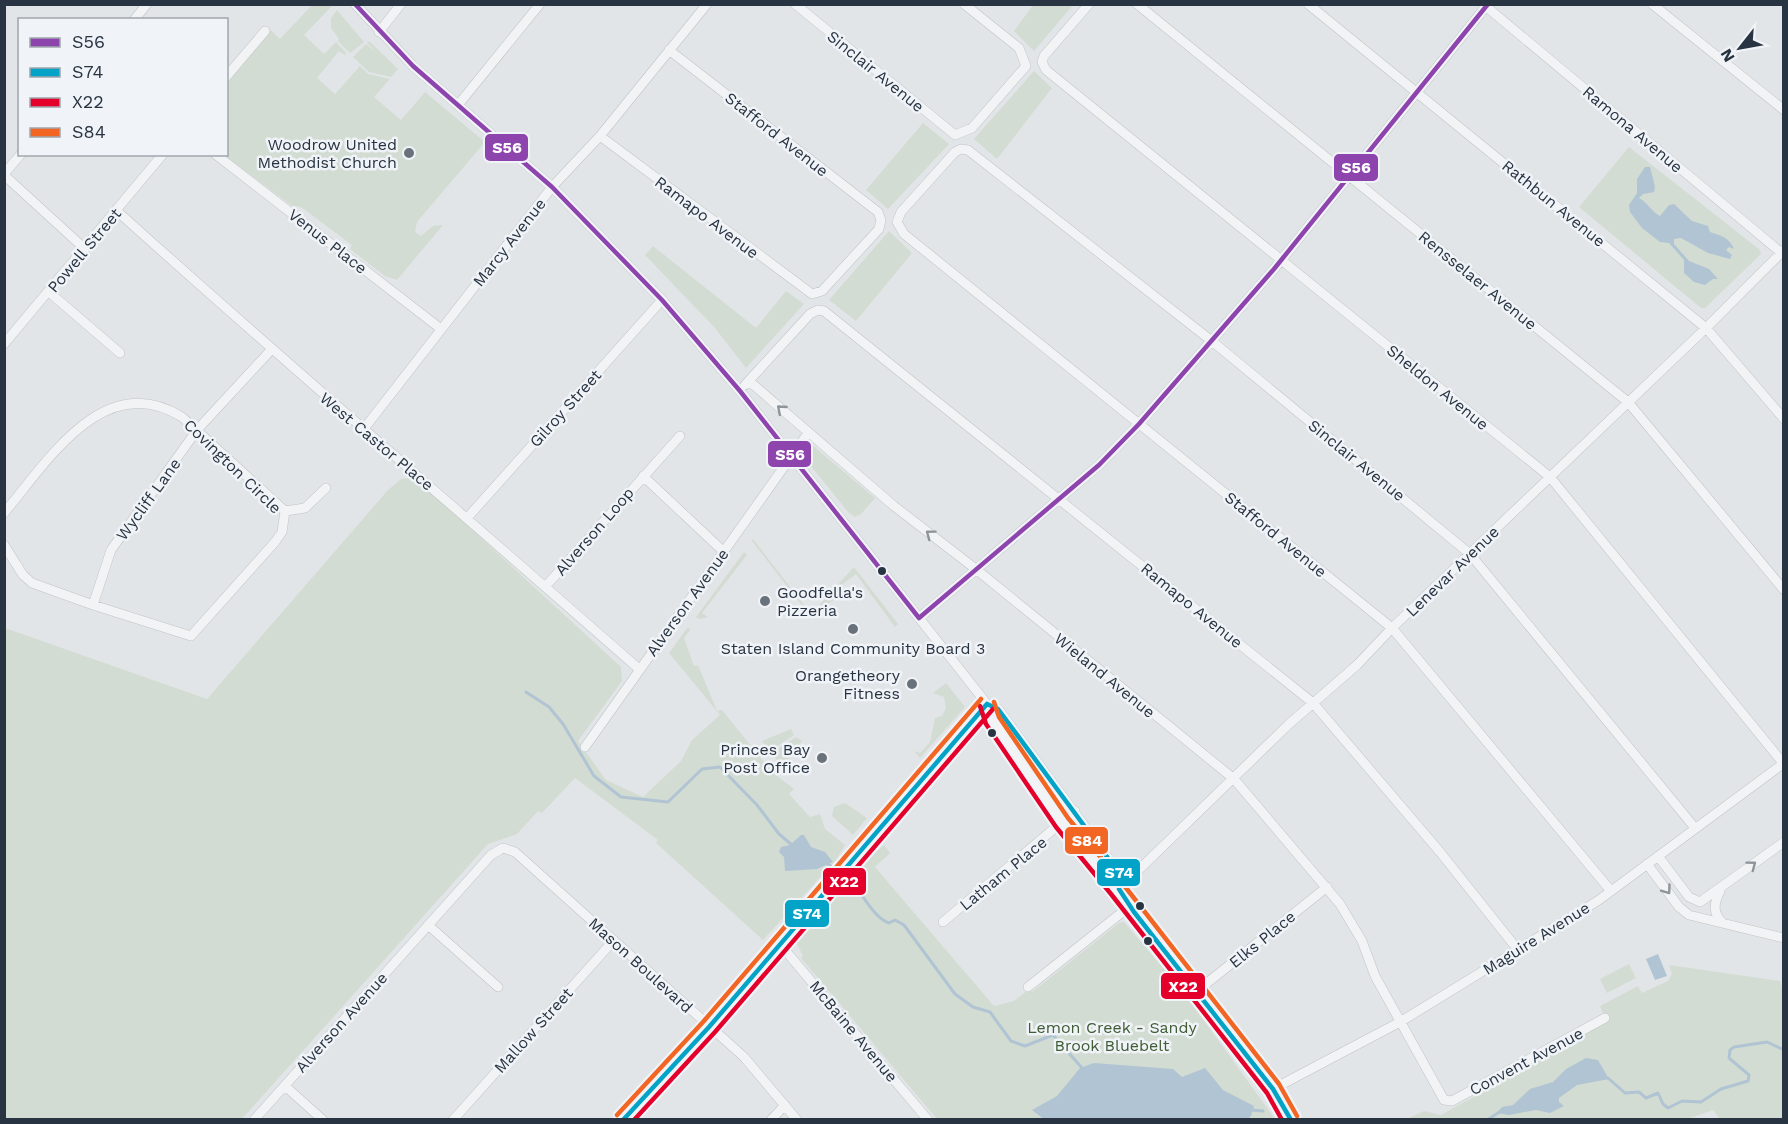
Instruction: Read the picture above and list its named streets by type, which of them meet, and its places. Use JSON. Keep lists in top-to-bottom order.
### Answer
{
  "streets": {
    "street": [
      "Sinclair Avenue",
      "Ramona Avenue",
      "Stafford Avenue",
      "Rathbun Avenue",
      "Ramapo Avenue",
      "Venus Place",
      "Marcy Avenue",
      "Powell Street",
      "Rensselaer Avenue",
      "Sheldon Avenue",
      "Gilroy Street",
      "West Castor Place",
      "Covington Circle",
      "Wycliff Lane",
      "Alverson Loop",
      "Lenevar Avenue",
      "Alverson Avenue",
      "Wieland Avenue",
      "Latham Place",
      "Maguire Avenue",
      "Elks Place",
      "Mason Boulevard",
      "Mallow Street",
      "McBaine Avenue",
      "Convent Avenue"
    ]
  },
  "crossings": [
    ["Sinclair Avenue", "Stafford Avenue"],
    ["Sinclair Avenue", "Lenevar Avenue"],
    ["Sinclair Avenue", "Maguire Avenue"],
    ["Ramona Avenue", "Lenevar Avenue"],
    ["Stafford Avenue", "Ramapo Avenue"],
    ["Stafford Avenue", "Marcy Avenue"],
    ["Stafford Avenue", "Lenevar Avenue"],
    ["Stafford Avenue", "Maguire Avenue"],
    ["Rathbun Avenue", "Lenevar Avenue"],
    ["Ramapo Avenue", "Marcy Avenue"],
    ["Ramapo Avenue", "Lenevar Avenue"],
    ["Ramapo Avenue", "Wieland Avenue"],
    ["Ramapo Avenue", "Maguire Avenue"],
    ["Venus Place", "Marcy Avenue"],
    ["Marcy Avenue", "West Castor Place"],
    ["Powell Street", "West Castor Place"],
    ["Rensselaer Avenue", "Lenevar Avenue"],
    ["Sheldon Avenue", "Lenevar Avenue"],
    ["Sheldon Avenue", "Maguire Avenue"],
    ["Gilroy Street", "West Castor Place"],
    ["West Castor Place", "Wycliff Lane"],
    ["West Castor Place", "Alverson Loop"],
    ["West Castor Place", "Alverson Avenue"],
    ["Covington Circle", "Wycliff Lane"],
    ["Alverson Loop", "Alverson Avenue"],
    ["Lenevar Avenue", "Wieland Avenue"],
    ["Alverson Avenue", "Wieland Avenue"],
    ["Alverson Avenue", "Mason Boulevard"],
    ["Wieland Avenue", "Maguire Avenue"],
    ["Wieland Avenue", "Elks Place"],
    ["Wieland Avenue", "Convent Avenue"],
    ["Mason Boulevard", "Mallow Street"]
  ],
  "parks": ["Lemon Creek - Sandy Brook Bluebelt"],
  "places": [
    "Woodrow United Methodist Church",
    "Goodfella's Pizzeria",
    "Staten Island Community Board 3",
    "Orangetheory Fitness",
    "Princes Bay Post Office"
  ],
  "lines": [
    "transit line S56",
    "transit line S84",
    "transit line S74",
    "transit line X22"
  ],
  "legend": [
    "S56",
    "S74",
    "X22",
    "S84"
  ],
  "north": "bottom left"
}
